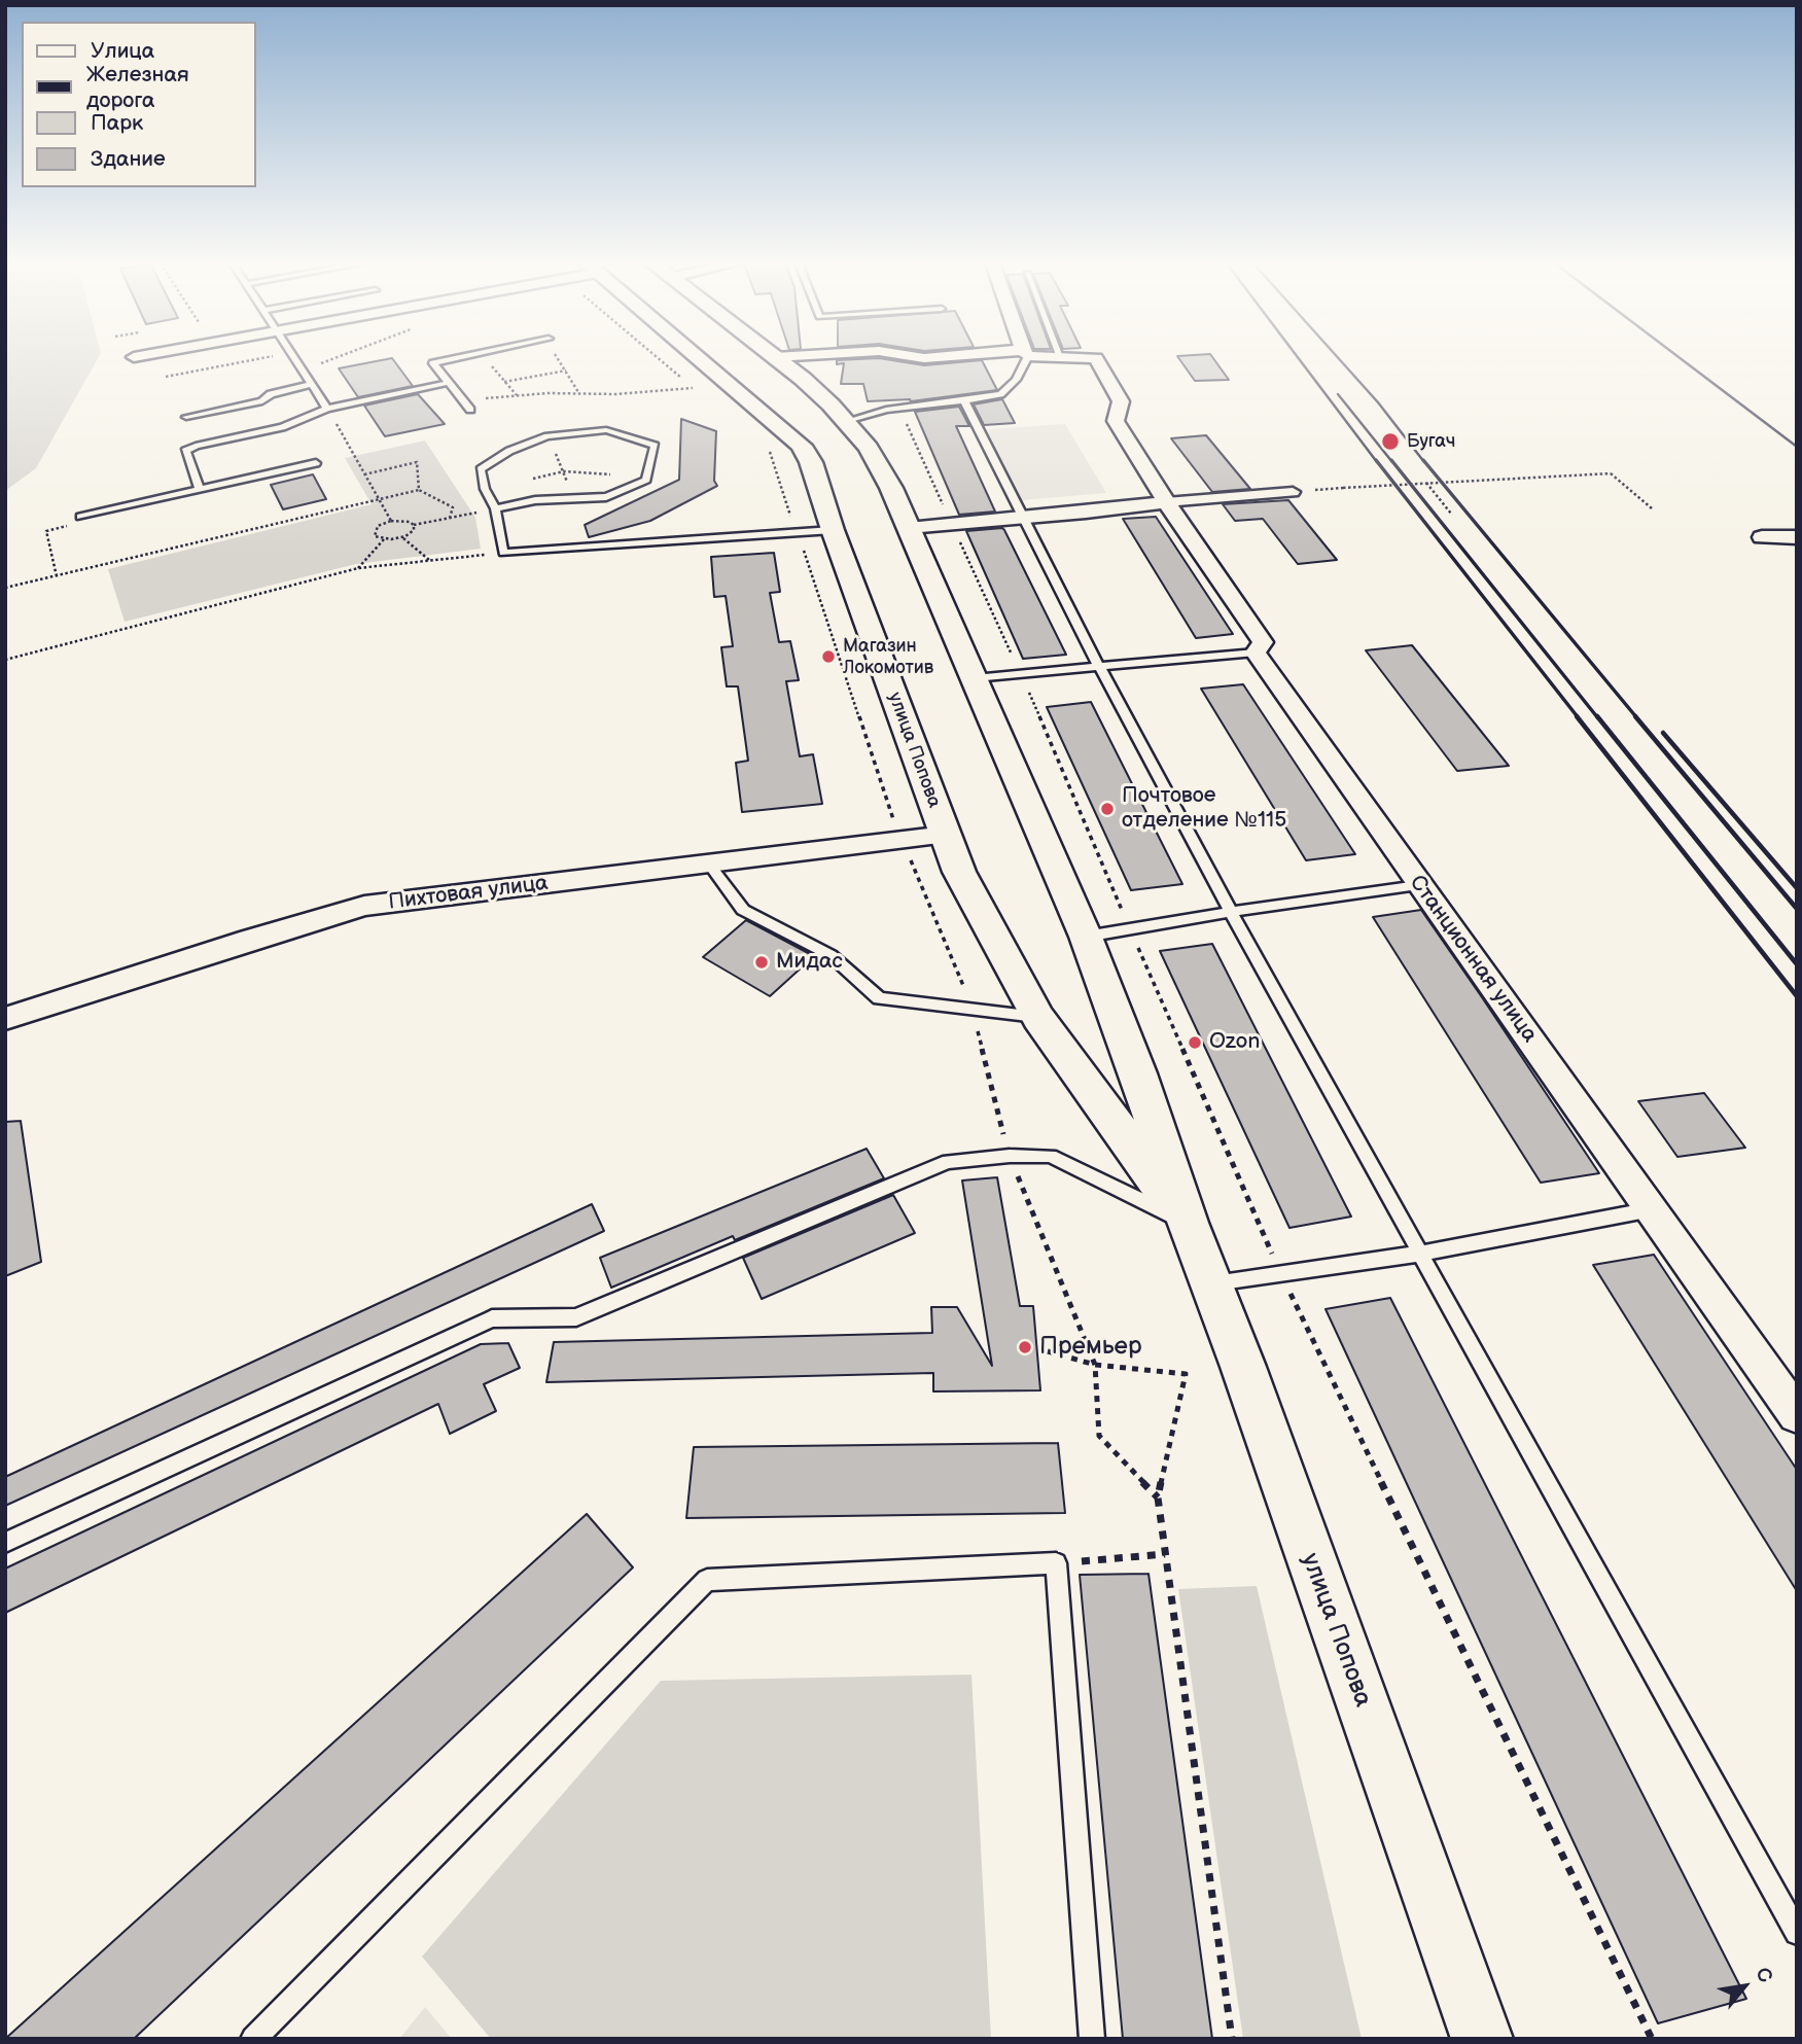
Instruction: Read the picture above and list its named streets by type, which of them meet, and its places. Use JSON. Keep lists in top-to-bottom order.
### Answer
{
  "streets": {
    "street": ["улица Попова", "Пихтовая улица", "Станционная улица"]
  },
  "crossings": [
    ["улица Попова", "Пихтовая улица"]
  ],
  "places": [
    "Бугач",
    "Магазин Локомотив",
    "Почтовое отделение №115",
    "Мидас",
    "Ozon",
    "Премьер"
  ],
  "legend": [
    "Улица",
    "Железная дорога",
    "Парк",
    "Здание"
  ],
  "north": "top right"
}
